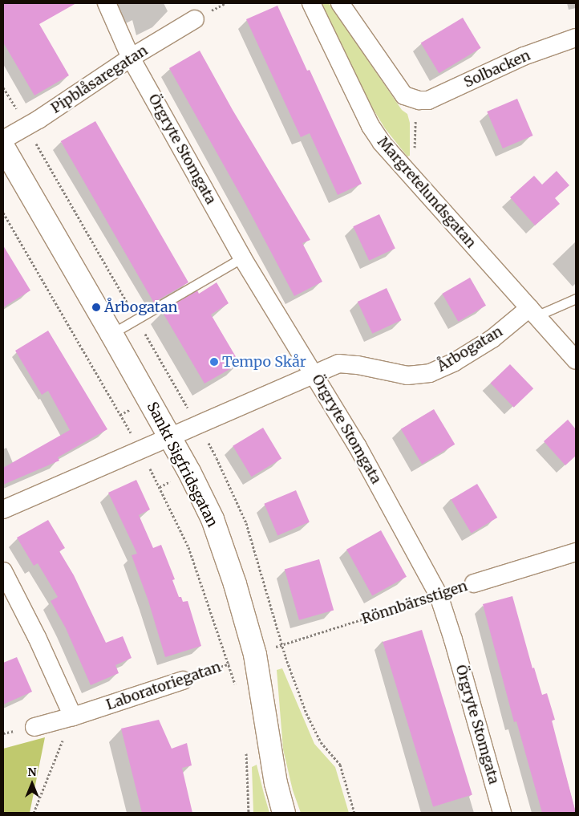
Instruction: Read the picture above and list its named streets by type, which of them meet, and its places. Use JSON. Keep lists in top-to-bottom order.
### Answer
{
  "streets": {
    "street": [
      "Solbacken",
      "Pipblåsaregatan",
      "Örgryte Stomgata",
      "Margretelundsgatan",
      "Årbogatan",
      "Sankt Sigfridsgatan",
      "Rönnbärsstigen",
      "Laboratoriegatan"
    ]
  },
  "crossings": [
    ["Pipblåsaregatan", "Örgryte Stomgata"],
    ["Örgryte Stomgata", "Årbogatan"],
    ["Örgryte Stomgata", "Rönnbärsstigen"],
    ["Margretelundsgatan", "Årbogatan"],
    ["Årbogatan", "Sankt Sigfridsgatan"],
    ["Sankt Sigfridsgatan", "Rönnbärsstigen"],
    ["Sankt Sigfridsgatan", "Laboratoriegatan"],
    ["Rönnbärsstigen", "Laboratoriegatan"]
  ],
  "places": ["Årbogatan", "Tempo Skår"],
  "north": "top"
}
